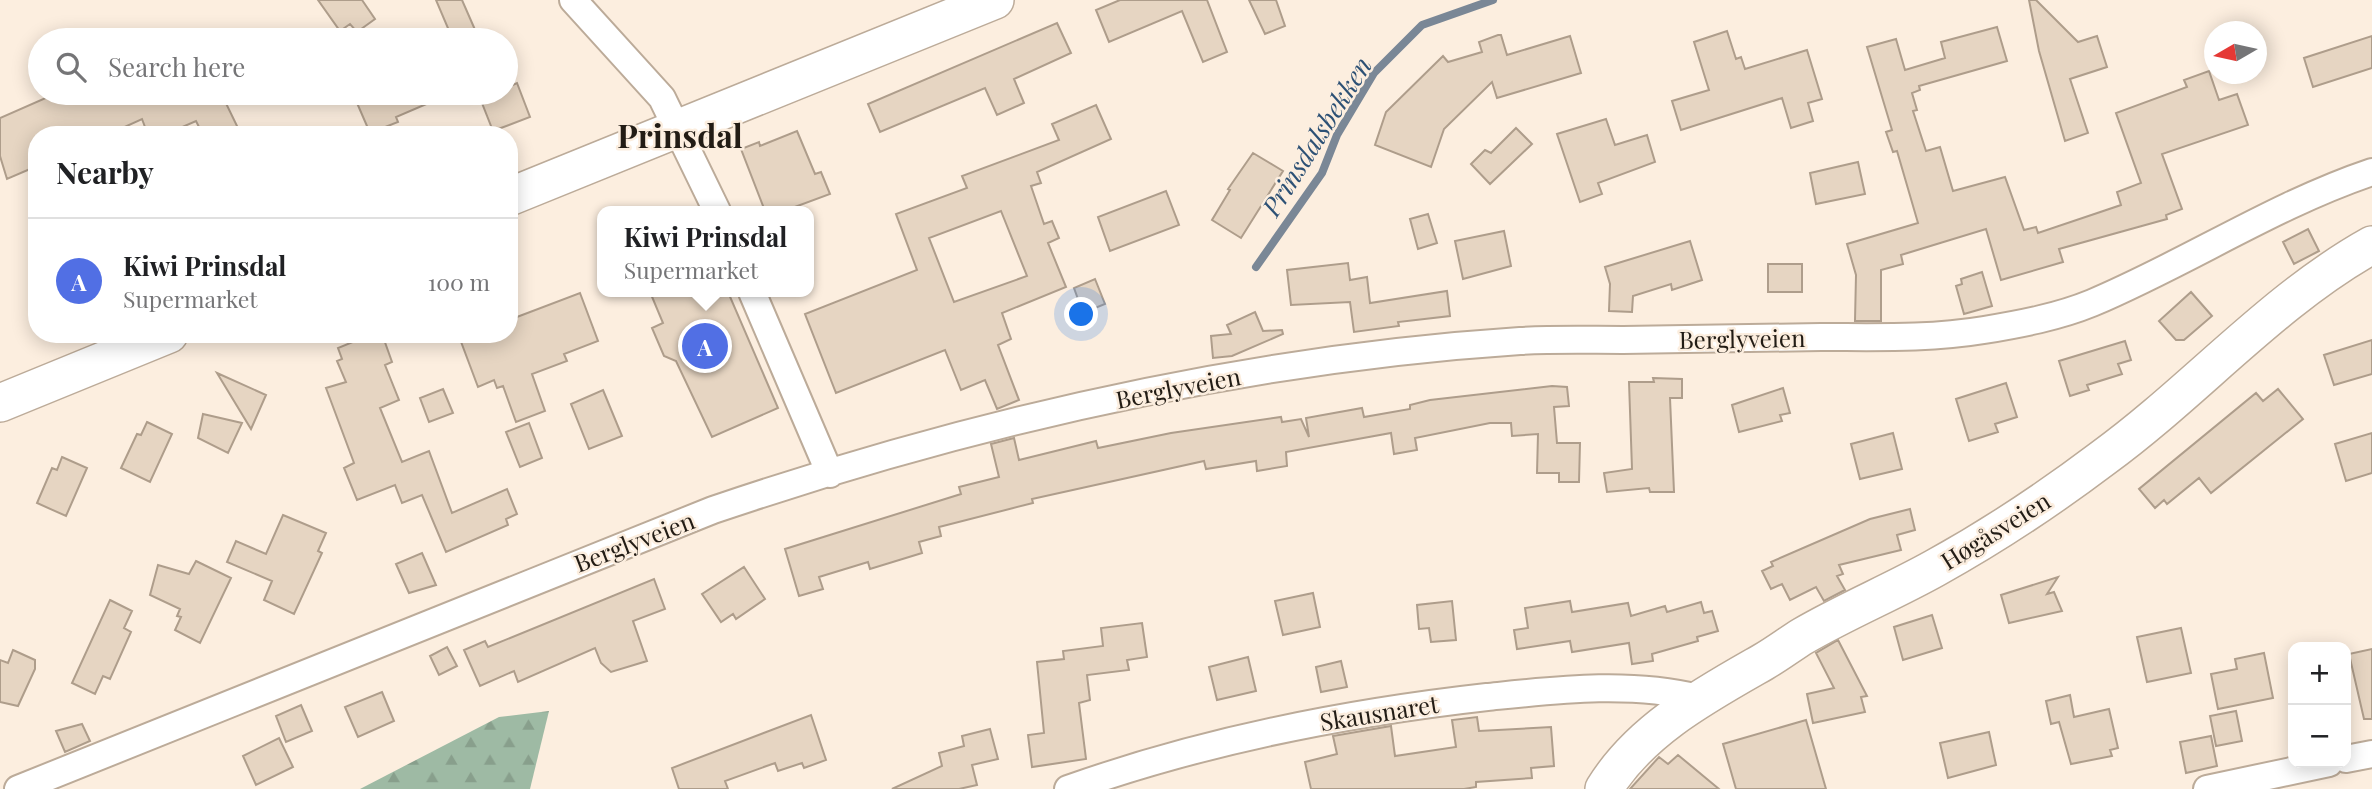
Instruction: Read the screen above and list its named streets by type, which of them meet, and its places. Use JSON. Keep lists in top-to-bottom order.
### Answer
{
  "streets": {
    "street": ["Berglyveien", "Høgåsveien", "Skausnaret"]
  },
  "crossings": [
    ["Høgåsveien", "Skausnaret"]
  ],
  "districts": ["Prinsdal"],
  "water": ["Prinsdalsbekken"],
  "north": "left",
  "page": {
    "search": "Search here",
    "heading": "Nearby",
    "popup": ["Kiwi Prinsdal", "Supermarket"],
    "list": [
      {
        "mark": "A",
        "name": "Kiwi Prinsdal",
        "note": "Supermarket",
        "value": "100 m"
      }
    ],
    "pins": "A",
    "map_buttons": ["+", "−"]
  }
}
